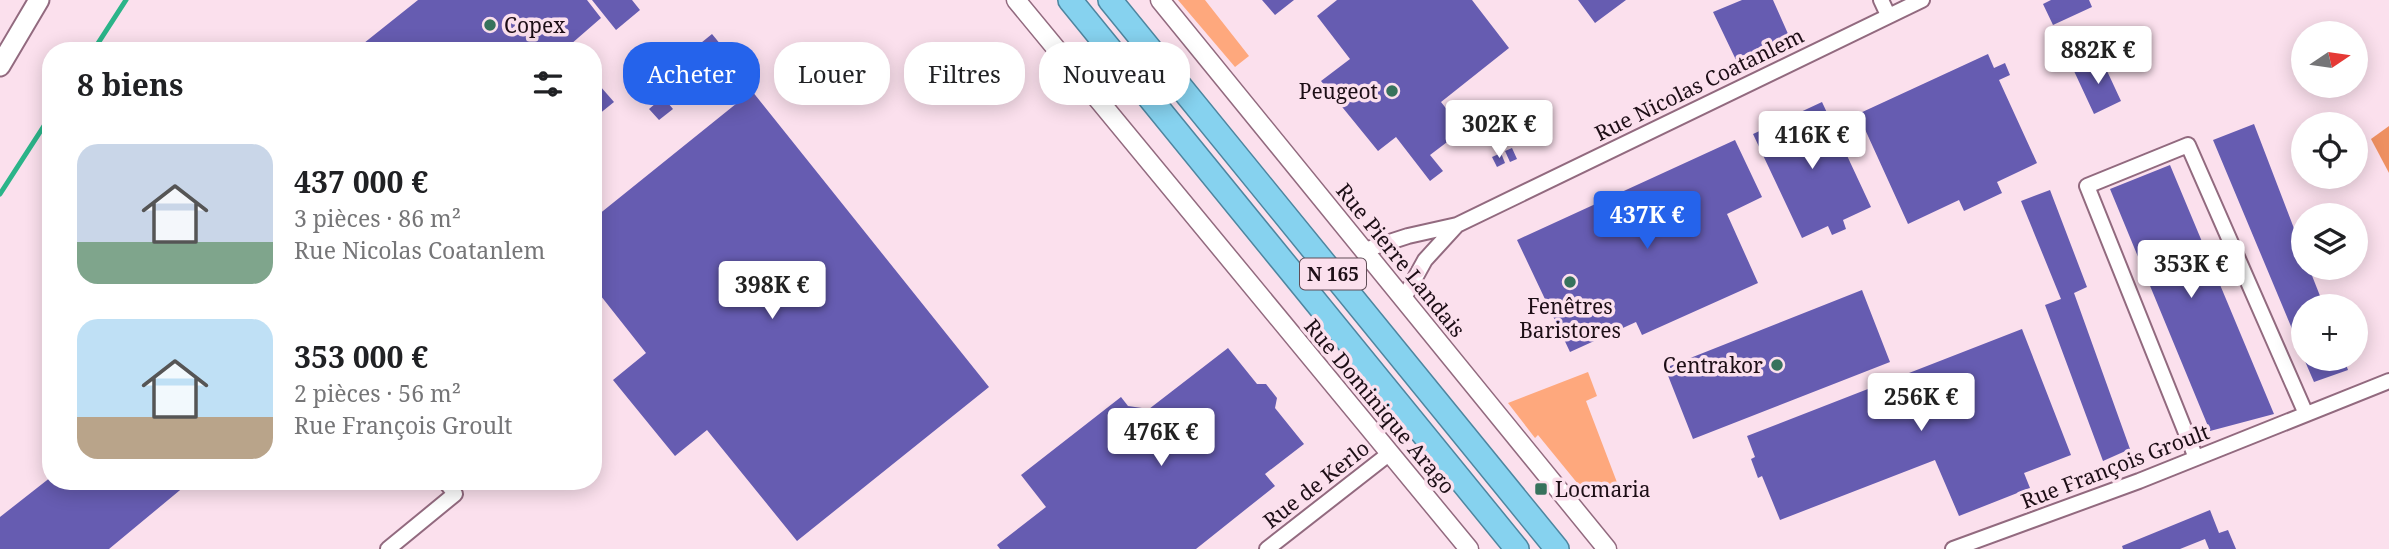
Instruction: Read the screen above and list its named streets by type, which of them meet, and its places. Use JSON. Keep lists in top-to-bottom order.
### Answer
{
  "streets": {
    "highway": ["N 165"],
    "street": [
      "Rue Nicolas Coatanlem",
      "Rue Pierre Landais",
      "Rue Dominique Arago",
      "Rue François Groult",
      "Rue de Kerlo"
    ]
  },
  "crossings": [
    ["Rue Nicolas Coatanlem", "Rue Pierre Landais"],
    ["Rue Dominique Arago", "Rue de Kerlo"]
  ],
  "places": {
    "other": [
      "Copex",
      "Peugeot",
      "Fenêtres Baristores",
      "Centrakor"
    ],
    "transit": ["Locmaria"]
  },
  "north": "right",
  "page": {
    "map_buttons": "+",
    "price": [
      "882K €",
      "302K €",
      "416K €",
      "437K €",
      "353K €",
      "398K €",
      "256K €",
      "476K €"
    ],
    "chip": [
      "Acheter",
      "Louer",
      "Filtres",
      "Nouveau"
    ],
    "heading": "8 biens",
    "list": [
      {
        "name": "437 000 €",
        "note": "3 pièces · 86 m² · Rue Nicolas Coatanlem"
      },
      {
        "name": "353 000 €",
        "note": "2 pièces · 56 m² · Rue François Groult"
      }
    ]
  }
}
